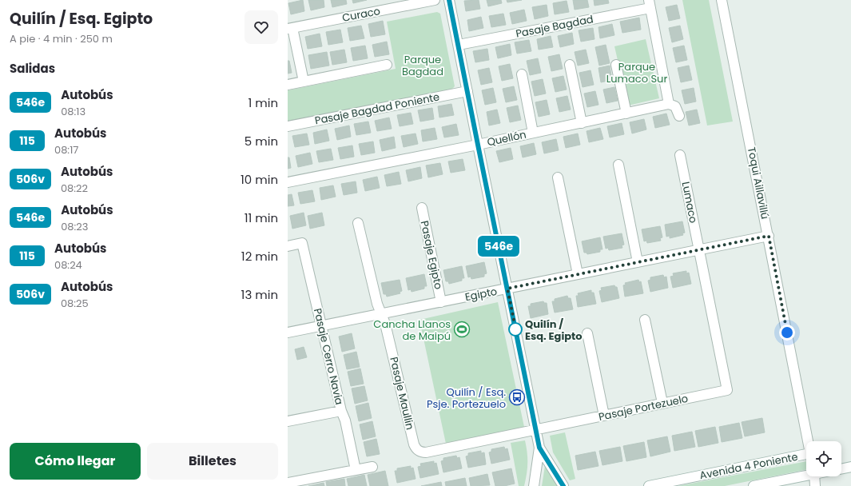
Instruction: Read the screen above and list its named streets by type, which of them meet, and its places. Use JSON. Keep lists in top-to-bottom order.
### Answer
{
  "streets": {
    "street": [
      "Curaco",
      "Pasaje Bagdad",
      "Pasaje Bagdad Poniente",
      "Quellón",
      "Toqui Aillavillú",
      "Lumaco",
      "Pasaje Egipto",
      "Egipto",
      "Pasaje Cerro Navia",
      "Pasaje Maullin",
      "Pasaje Portezuelo",
      "Avenida 4 Poniente"
    ]
  },
  "crossings": [
    ["Toqui Aillavillú", "Egipto"],
    ["Lumaco", "Egipto"],
    ["Lumaco", "Pasaje Portezuelo"],
    ["Pasaje Egipto", "Egipto"],
    ["Egipto", "Pasaje Cerro Navia"],
    ["Egipto", "Pasaje Maullin"],
    ["Egipto", "Pasaje Portezuelo"],
    ["Pasaje Maullin", "Pasaje Portezuelo"]
  ],
  "parks": ["Parque Bagdad", "Parque Lumaco Sur"],
  "places": {
    "sports": ["Cancha Llanos de Maipú"],
    "other": ["Quilín / Esq. Egipto"],
    "bus stop": ["Quilín / Esq. Psje. Portezuelo"]
  },
  "lines": ["bus line 546e"],
  "page": {
    "heading": [
      ["Quilín / Esq. Egipto", "A pie · 4 min · 250 m"],
      "Salidas"
    ],
    "on_map": "546e",
    "list": [
      {
        "mark": "546e",
        "name": "Autobús",
        "note": "08:13",
        "value": "1 min"
      },
      {
        "mark": "115",
        "name": "Autobús",
        "note": "08:17",
        "value": "5 min"
      },
      {
        "mark": "506v",
        "name": "Autobús",
        "note": "08:22",
        "value": "10 min"
      },
      {
        "mark": "546e",
        "name": "Autobús",
        "note": "08:23",
        "value": "11 min"
      },
      {
        "mark": "115",
        "name": "Autobús",
        "note": "08:24",
        "value": "12 min"
      },
      {
        "mark": "506v",
        "name": "Autobús",
        "note": "08:25",
        "value": "13 min"
      }
    ],
    "buttons": ["Cómo llegar", "Billetes"]
  }
}
